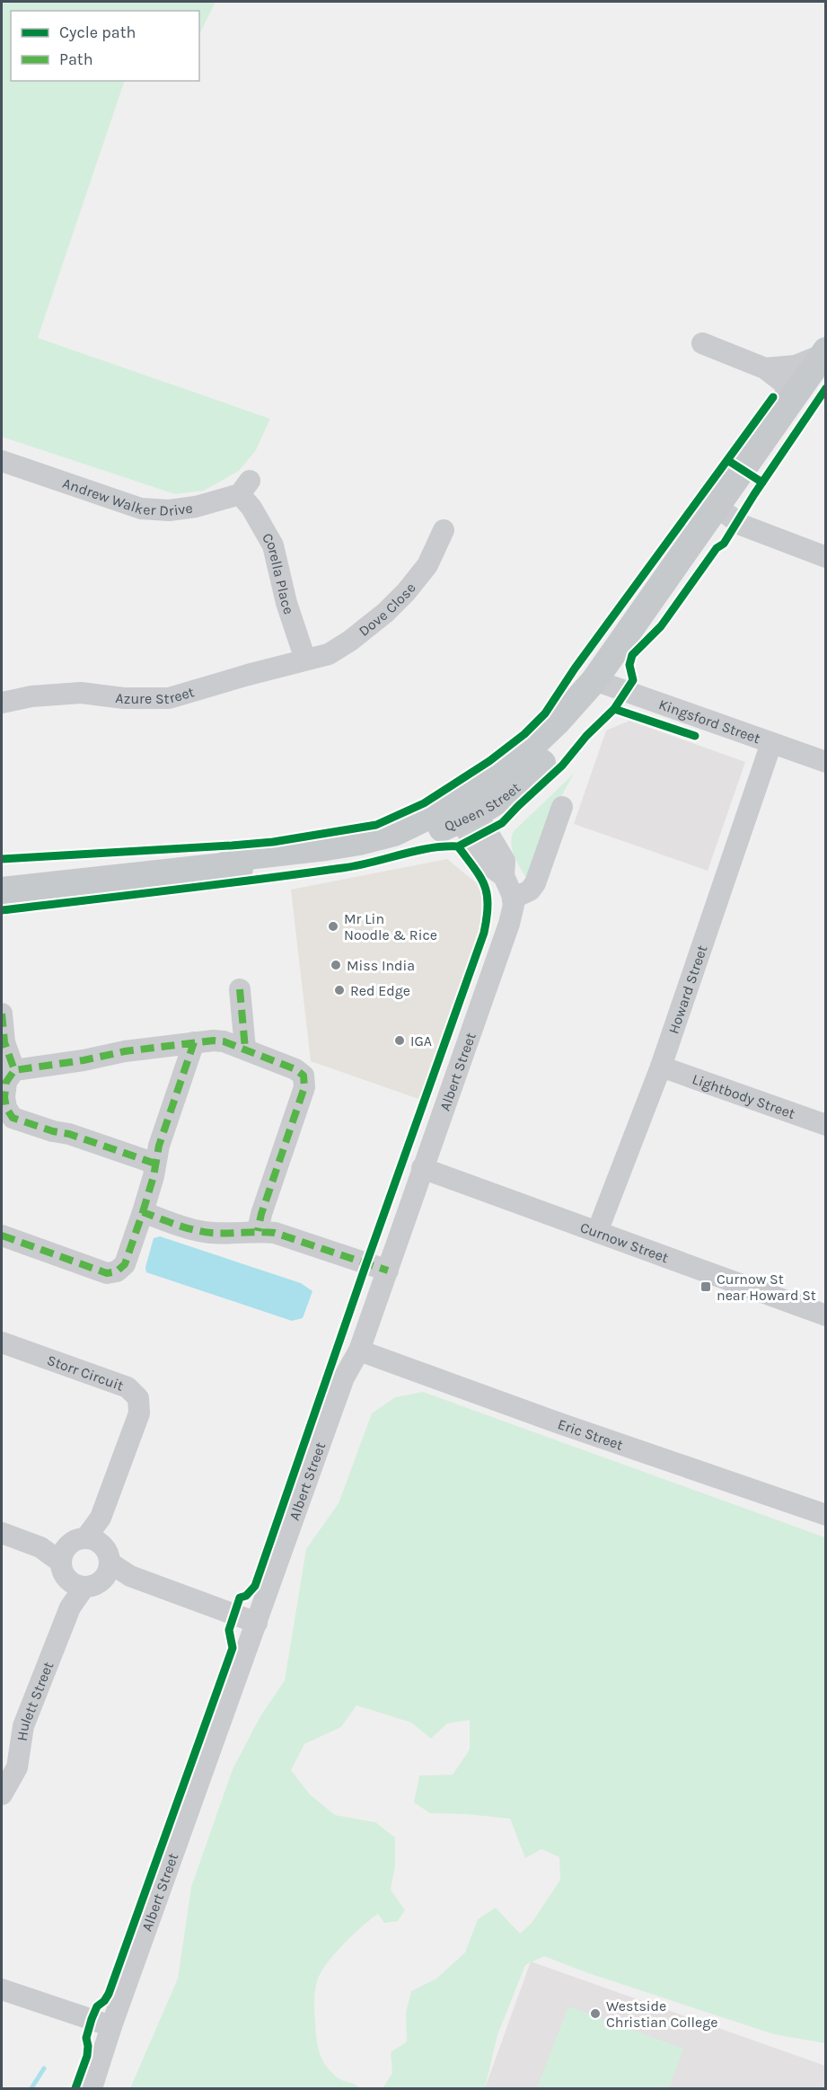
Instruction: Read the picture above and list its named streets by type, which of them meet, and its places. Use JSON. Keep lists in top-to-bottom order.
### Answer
{
  "streets": {
    "main road": ["Queen Street"],
    "street": [
      "Andrew Walker Drive",
      "Corella Place",
      "Dove Close",
      "Azure Street",
      "Kingsford Street",
      "Howard Street",
      "Albert Street",
      "Lightbody Street",
      "Curnow Street",
      "Storr Circuit",
      "Eric Street",
      "Hulett Street"
    ]
  },
  "crossings": [
    ["Andrew Walker Drive", "Corella Place"],
    ["Corella Place", "Dove Close"],
    ["Corella Place", "Azure Street"],
    ["Dove Close", "Azure Street"],
    ["Kingsford Street", "Queen Street"],
    ["Kingsford Street", "Howard Street"],
    ["Howard Street", "Lightbody Street"],
    ["Howard Street", "Curnow Street"],
    ["Albert Street", "Curnow Street"],
    ["Albert Street", "Eric Street"],
    ["Storr Circuit", "Hulett Street"]
  ],
  "places": {
    "other": [
      "Mr Lin Noodle & Rice",
      "Miss India",
      "Red Edge",
      "IGA",
      "Westside Christian College"
    ],
    "transit": ["Curnow St near Howard St"]
  },
  "legend": ["Cycle path", "Path"]
}
